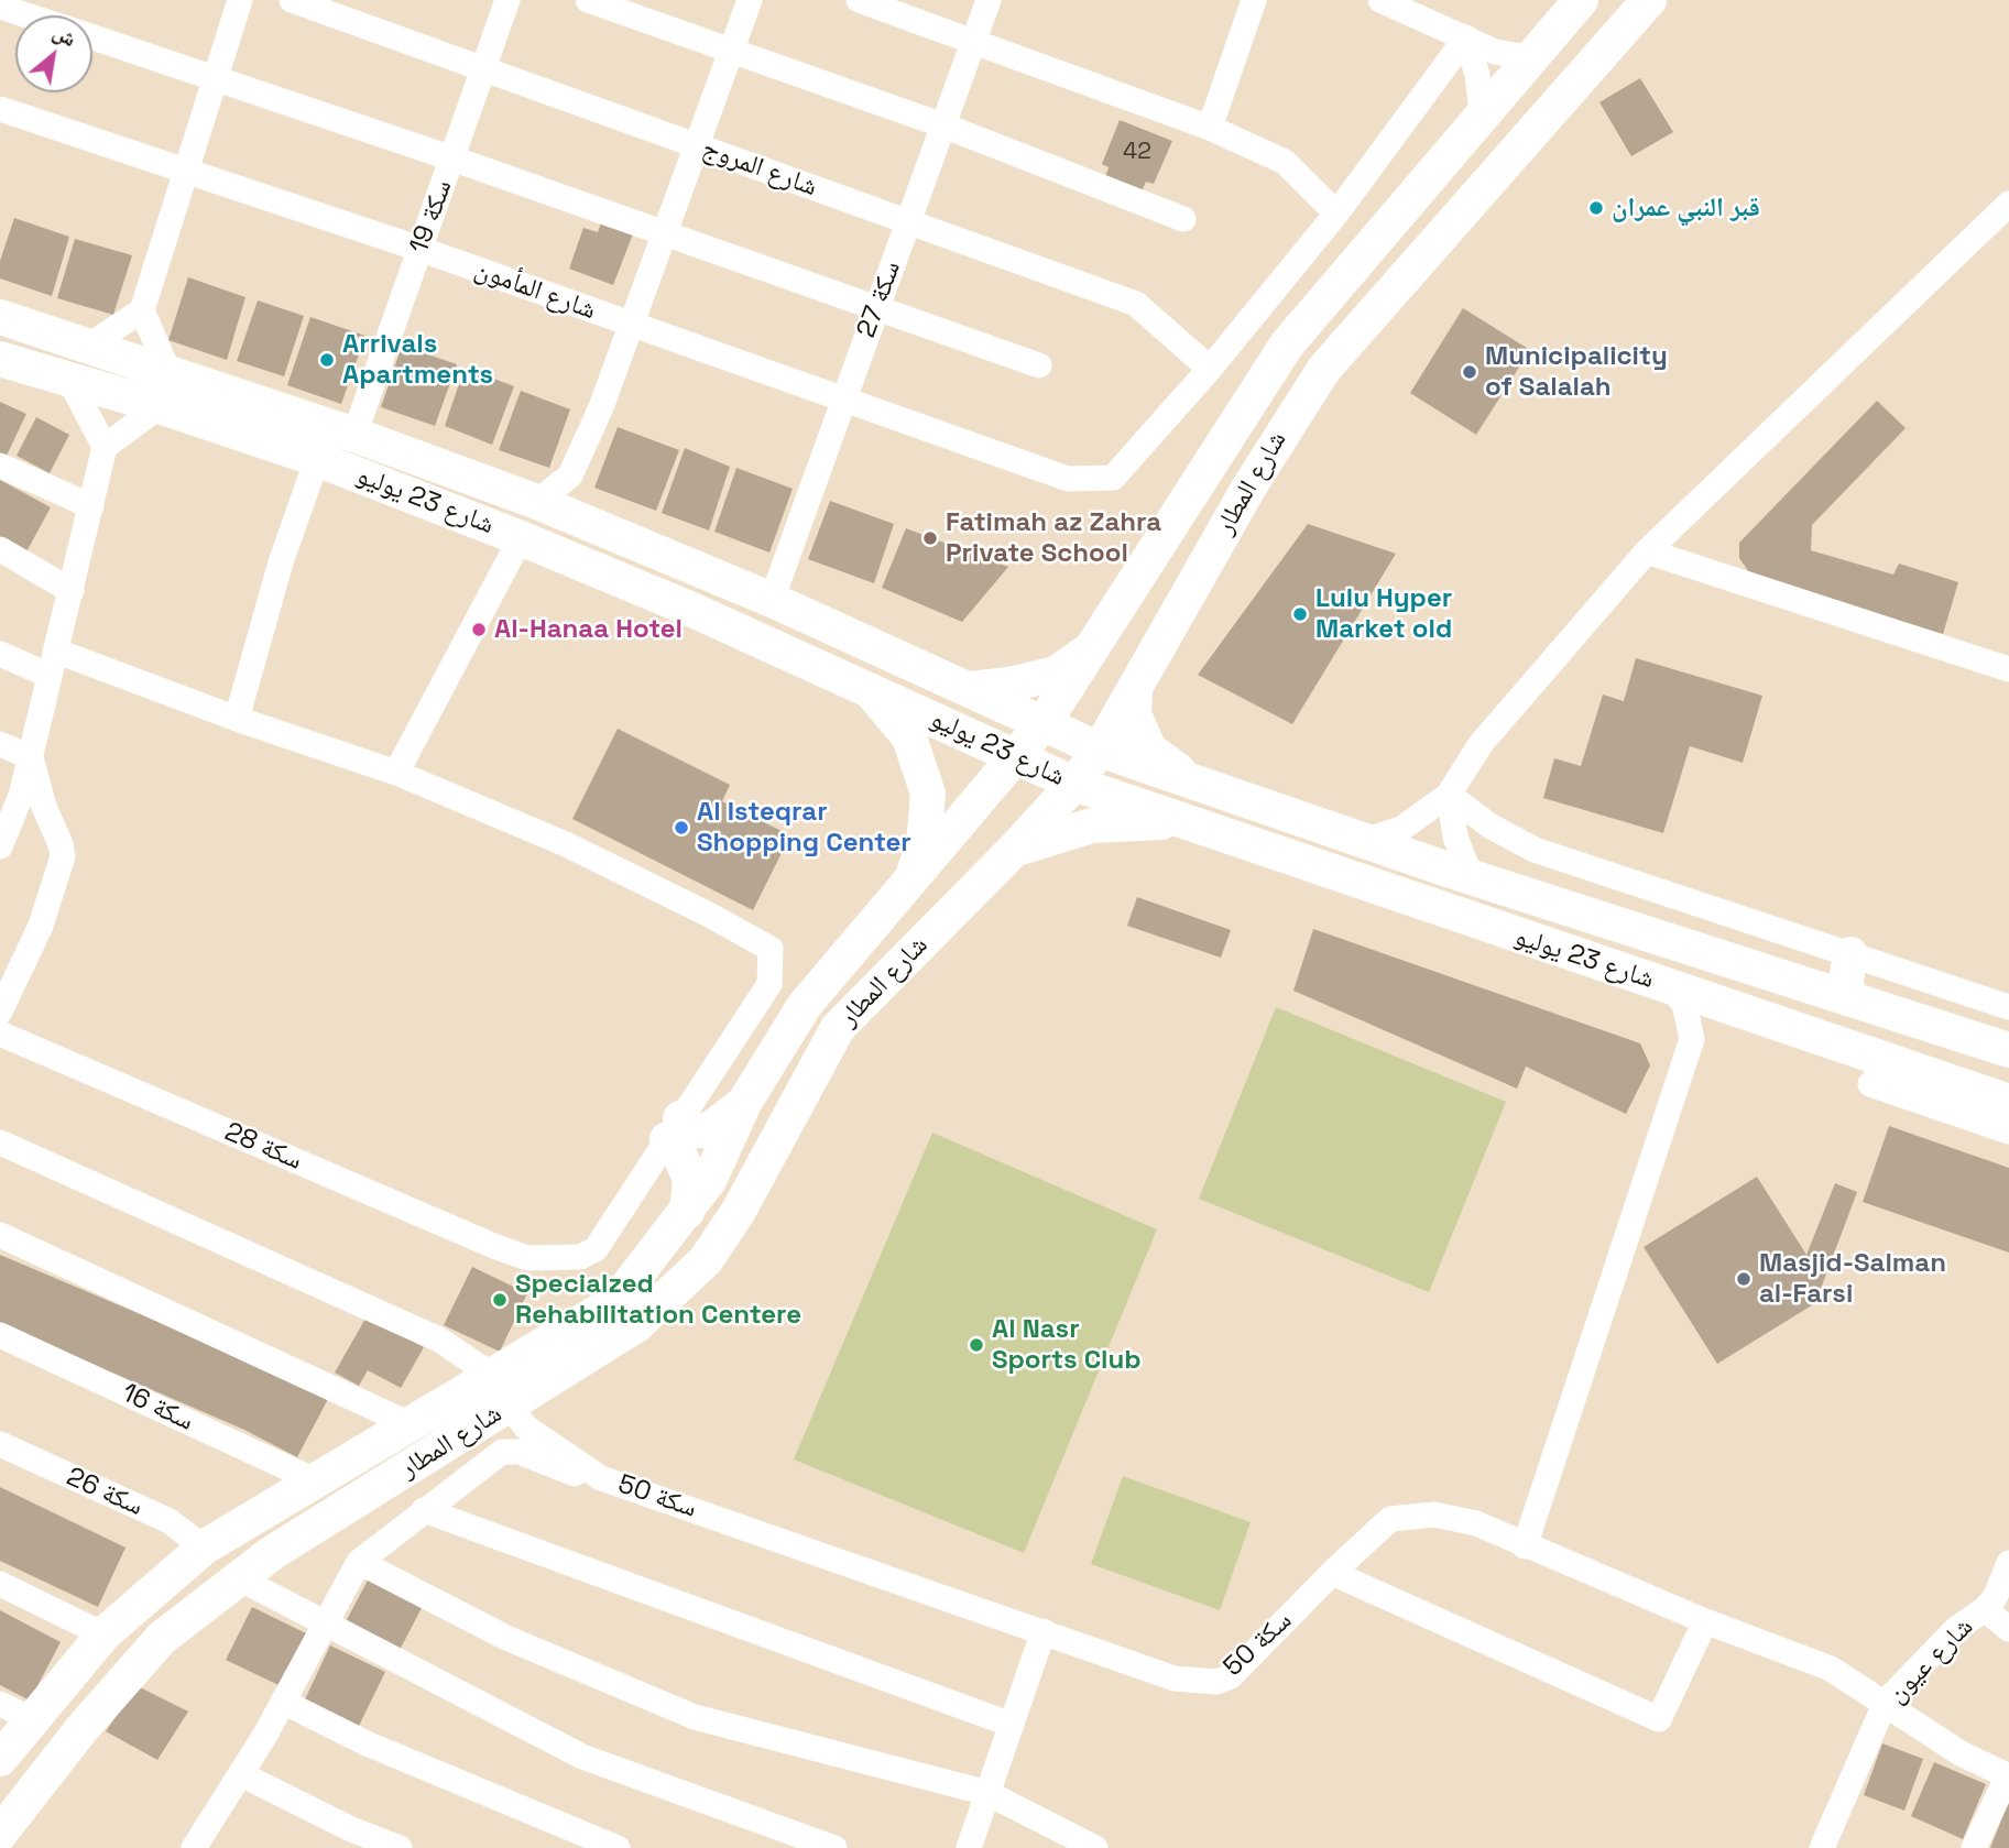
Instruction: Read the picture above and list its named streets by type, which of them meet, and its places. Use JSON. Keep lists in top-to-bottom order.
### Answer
{
  "streets": {
    "street": [
      "شارع المروج",
      "سكة 19",
      "شارع المأمون",
      "سكة 27",
      "شارع المطار",
      "شارع 23 يوليو",
      "سكة 28",
      "سكة 16",
      "سكة 26",
      "سكة 50",
      "شارع عيون"
    ]
  },
  "crossings": [
    ["شارع المروج", "سكة 19"],
    ["شارع المروج", "شارع المأمون"],
    ["شارع المروج", "سكة 27"],
    ["سكة 19", "شارع المأمون"],
    ["سكة 19", "شارع 23 يوليو"],
    ["شارع المأمون", "سكة 27"],
    ["سكة 27", "شارع 23 يوليو"],
    ["شارع المطار", "شارع 23 يوليو"],
    ["شارع المطار", "سكة 16"],
    ["شارع المطار", "سكة 26"],
    ["شارع المطار", "سكة 50"],
    ["سكة 50", "شارع عيون"]
  ],
  "places": [
    "قبر النبي عمران",
    "Arrivals Apartments",
    "Municipalicity of Salalah",
    "Fatimah az Zahra Private School",
    "Lulu Hyper Market old",
    "Al-Hanaa Hotel",
    "Al Isteqrar Shopping Center",
    "Masjid-Salman al-Farsi",
    "Specialzed Rehabilitation Centere",
    "Al Nasr Sports Club"
  ],
  "house_numbers": ["42"],
  "north": "top right"
}
